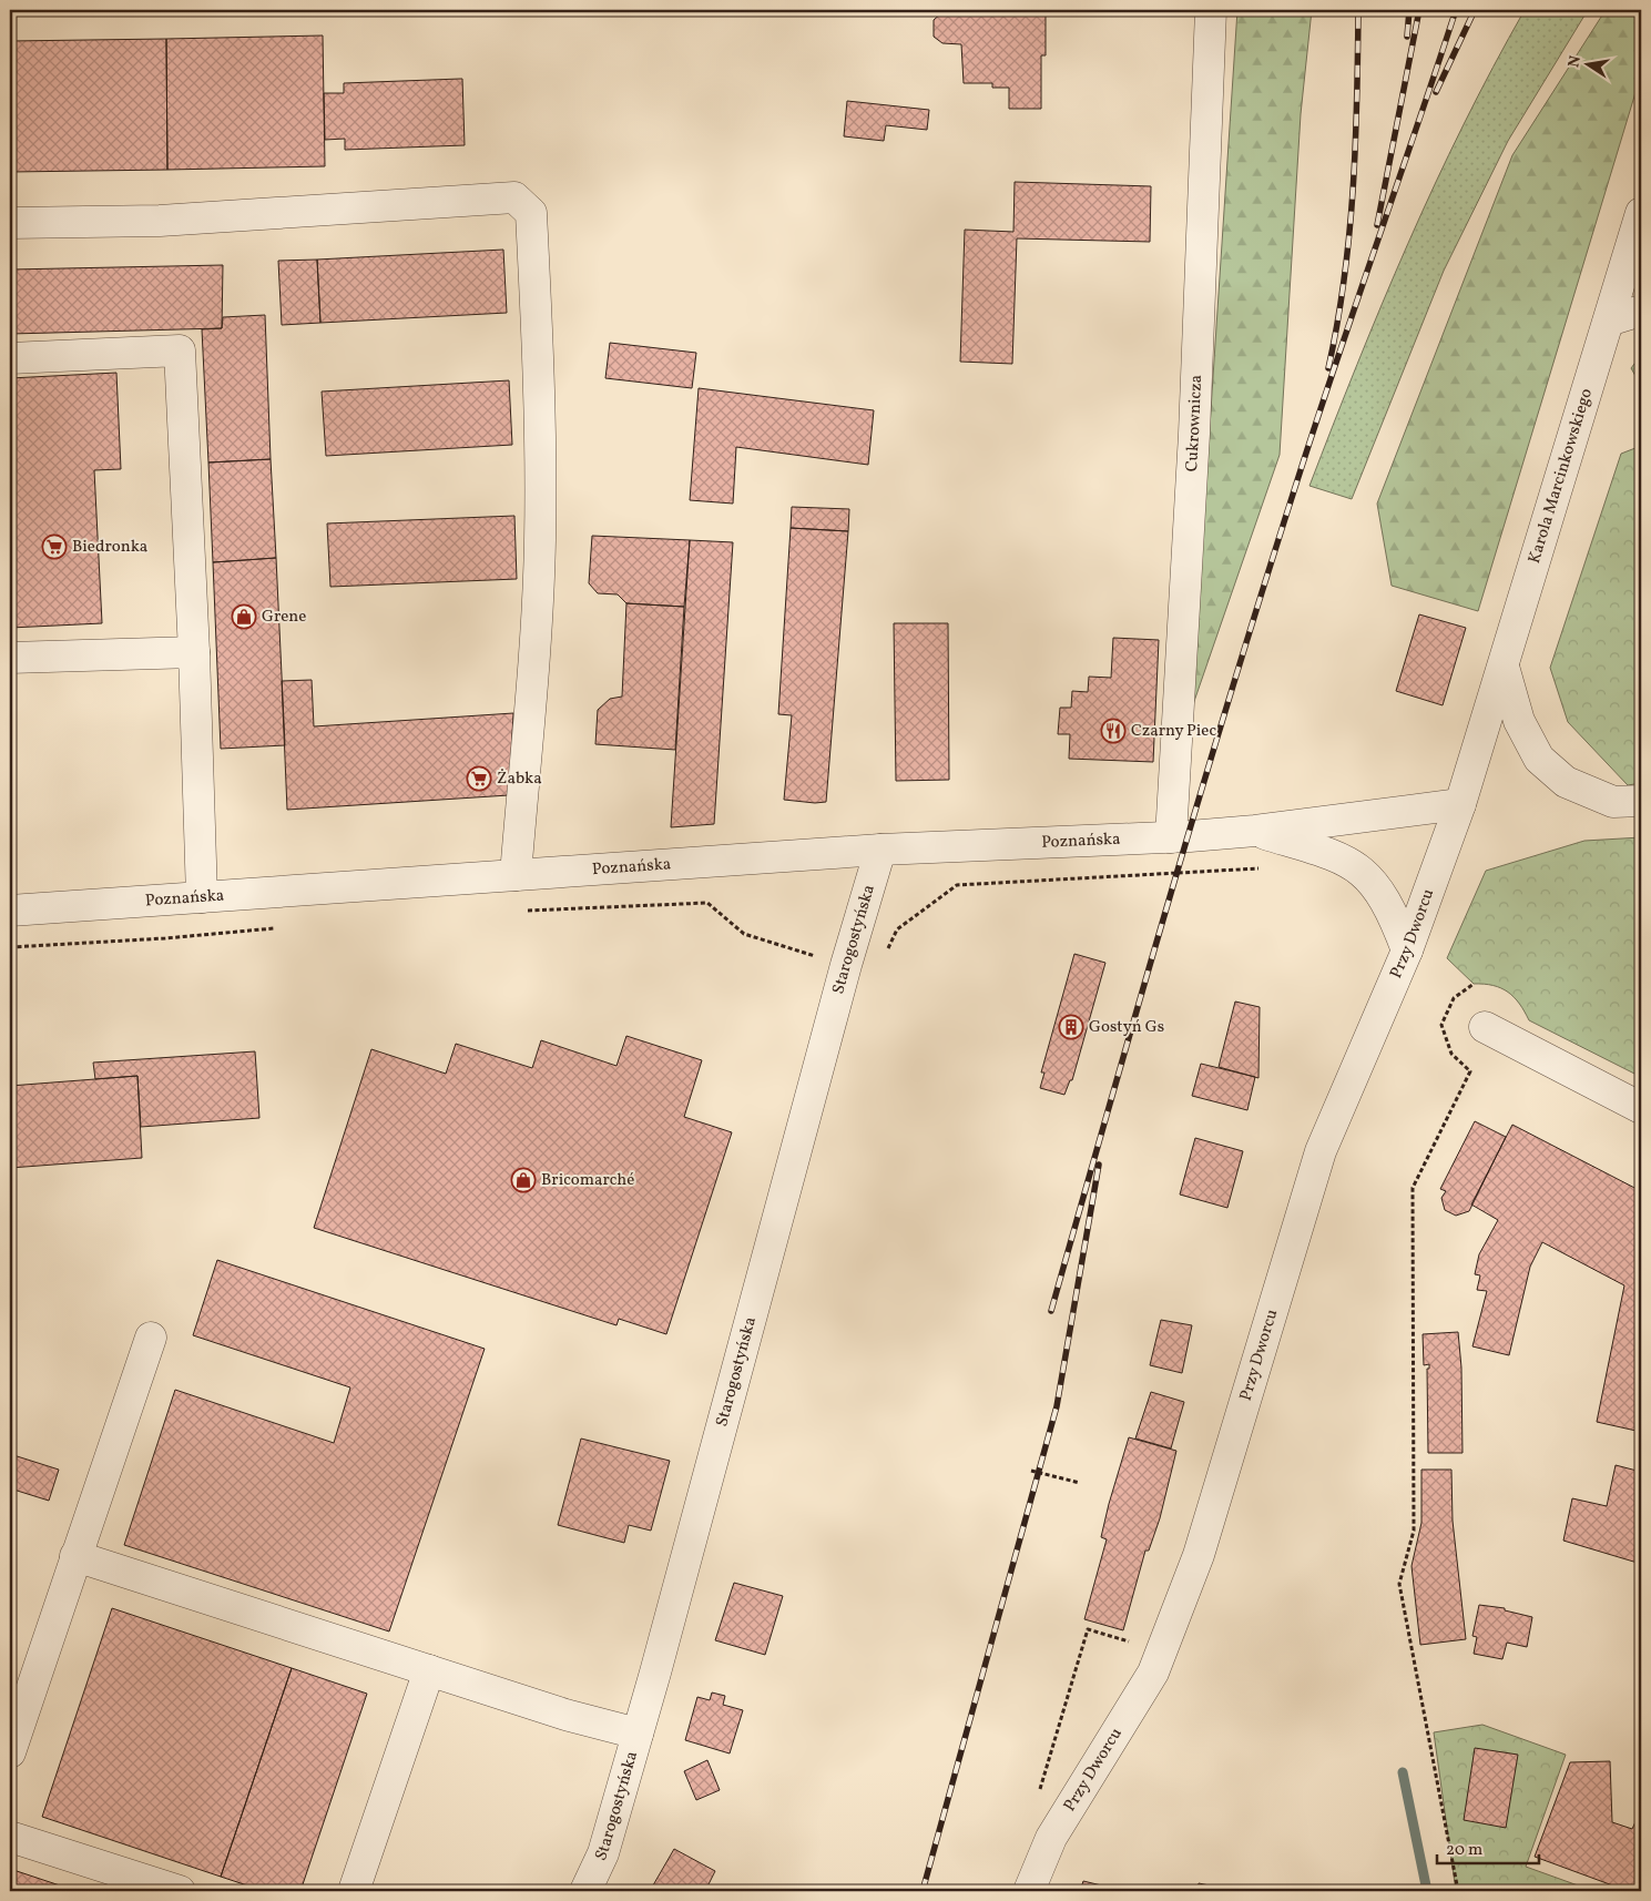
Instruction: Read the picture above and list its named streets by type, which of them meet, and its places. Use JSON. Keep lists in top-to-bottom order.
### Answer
{
  "streets": {
    "street": [
      "Cukrownicza",
      "Karola Marcinkowskiego",
      "Poznańska",
      "Przy Dworcu",
      "Starogostyńska"
    ]
  },
  "crossings": [
    ["Cukrownicza", "Poznańska"],
    ["Karola Marcinkowskiego", "Poznańska"],
    ["Karola Marcinkowskiego", "Przy Dworcu"],
    ["Poznańska", "Przy Dworcu"],
    ["Poznańska", "Starogostyńska"]
  ],
  "places": {
    "supermarket": ["Biedronka", "Żabka"],
    "shop": ["Grene", "Bricomarché"],
    "restaurant": ["Czarny Piec"],
    "building": ["Gostyń Gs"]
  },
  "scale_bar": "20 m",
  "north": "left"
}
